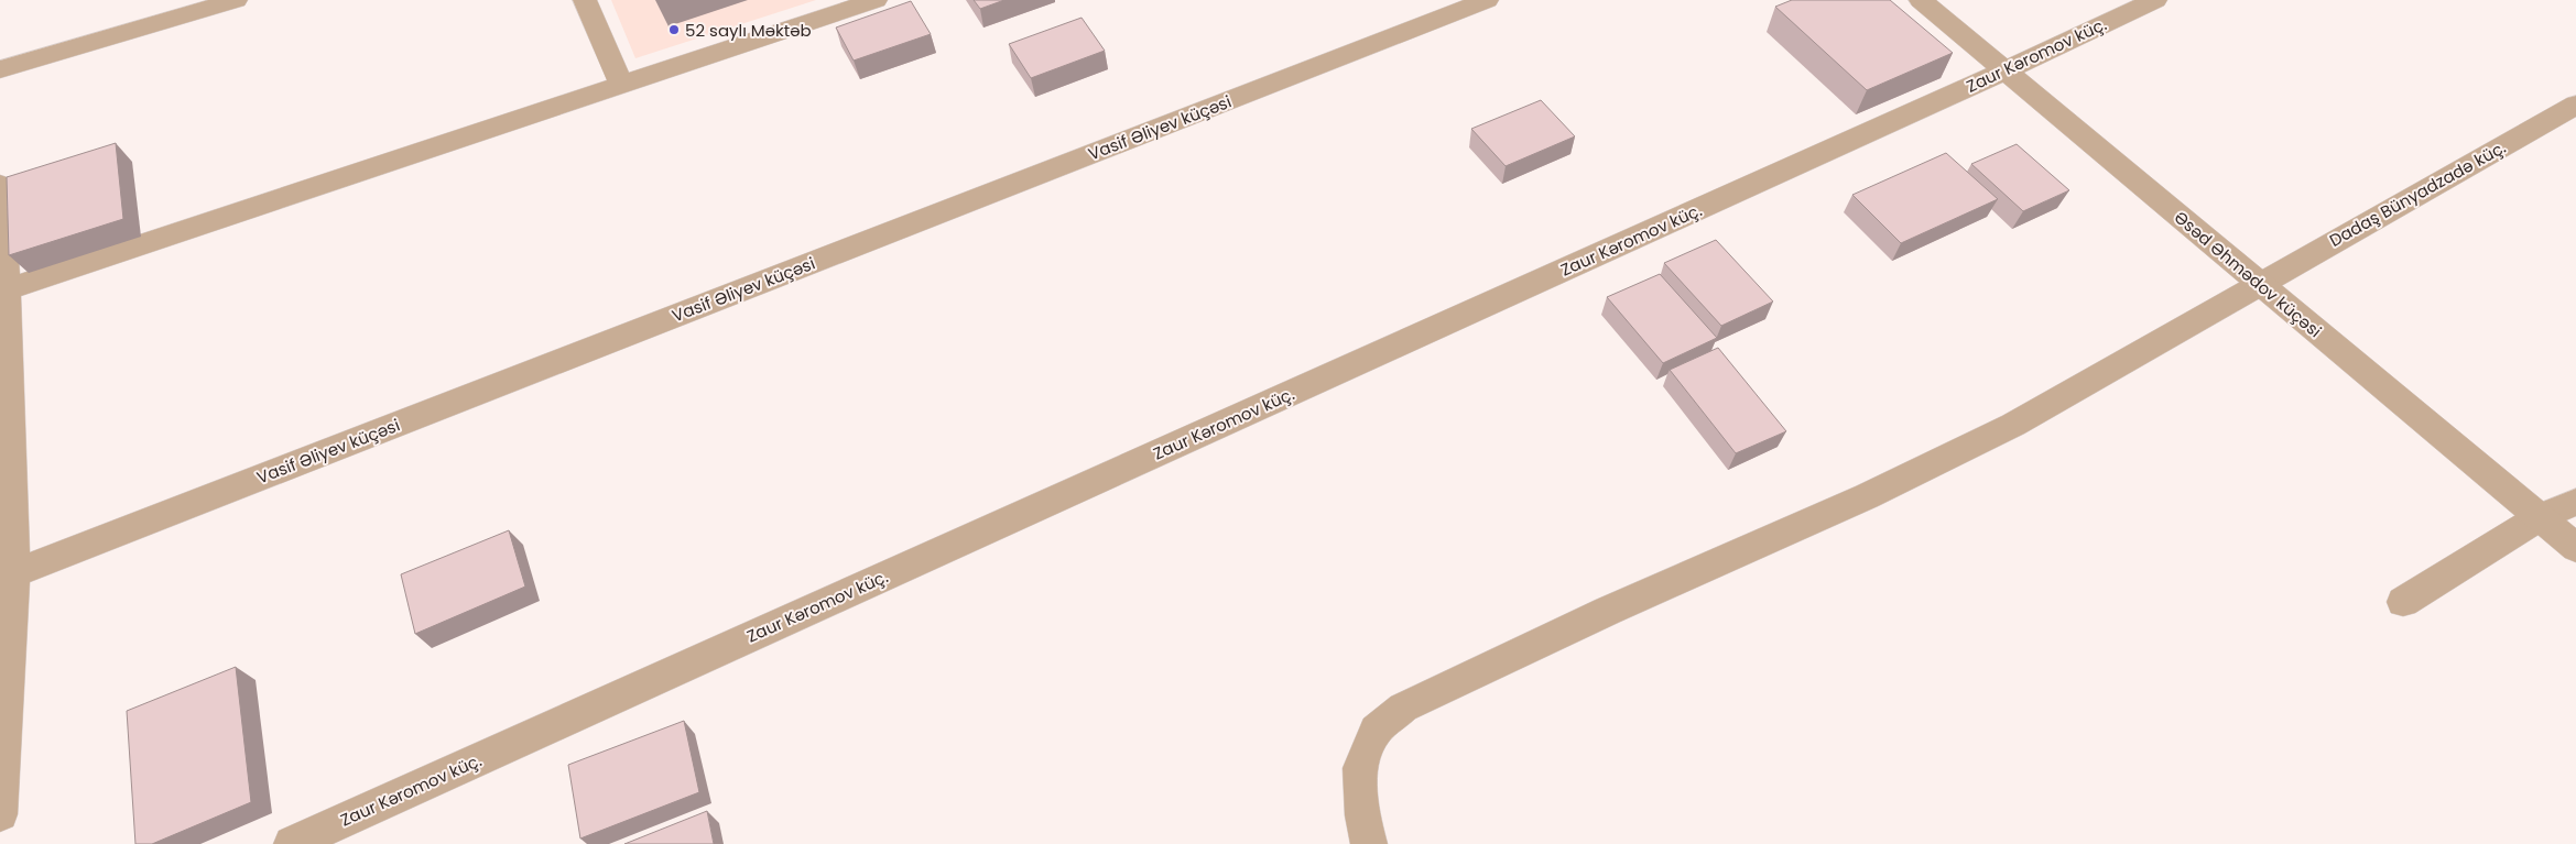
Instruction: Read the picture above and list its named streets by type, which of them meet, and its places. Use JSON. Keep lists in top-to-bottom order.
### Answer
{
  "streets": {
    "street": [
      "Zaur Kəromov küç.",
      "Vasif Əliyev küçəsi",
      "Dadaş Bünyadzadə küç.",
      "Əsəd Əhmədov küçəsi"
    ]
  },
  "crossings": [
    ["Zaur Kəromov küç.", "Əsəd Əhmədov küçəsi"],
    ["Dadaş Bünyadzadə küç.", "Əsəd Əhmədov küçəsi"]
  ],
  "places": ["52 saylı Məktəb"]
}
